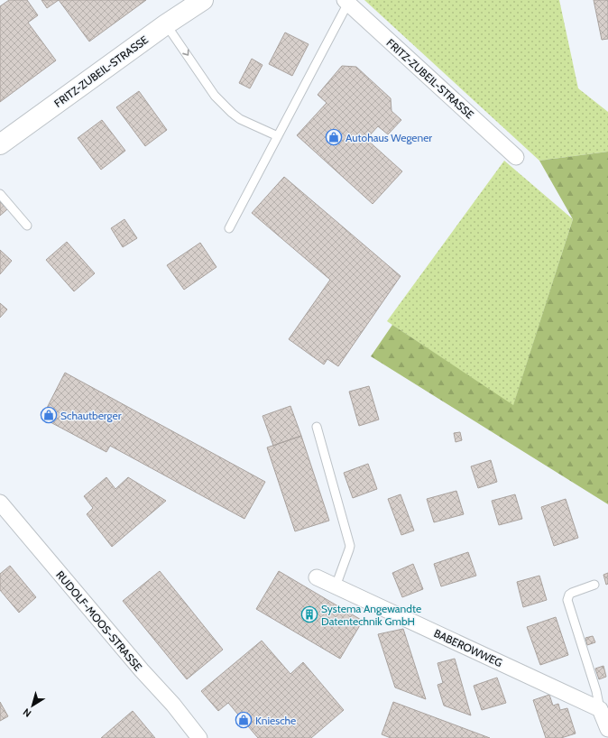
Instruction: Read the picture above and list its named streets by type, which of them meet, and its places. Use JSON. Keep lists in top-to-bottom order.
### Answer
{
  "streets": {
    "street": ["FRITZ-ZUBEIL-STRASSE", "RUDOLF-MOOS-STRASSE", "BABEROWWEG"]
  },
  "places": {
    "shop": ["Autohaus Wegener", "Schautberger", "Kniesche"],
    "building": ["Systema Angewandte Datentechnik GmbH"]
  },
  "north": "bottom left"
}
